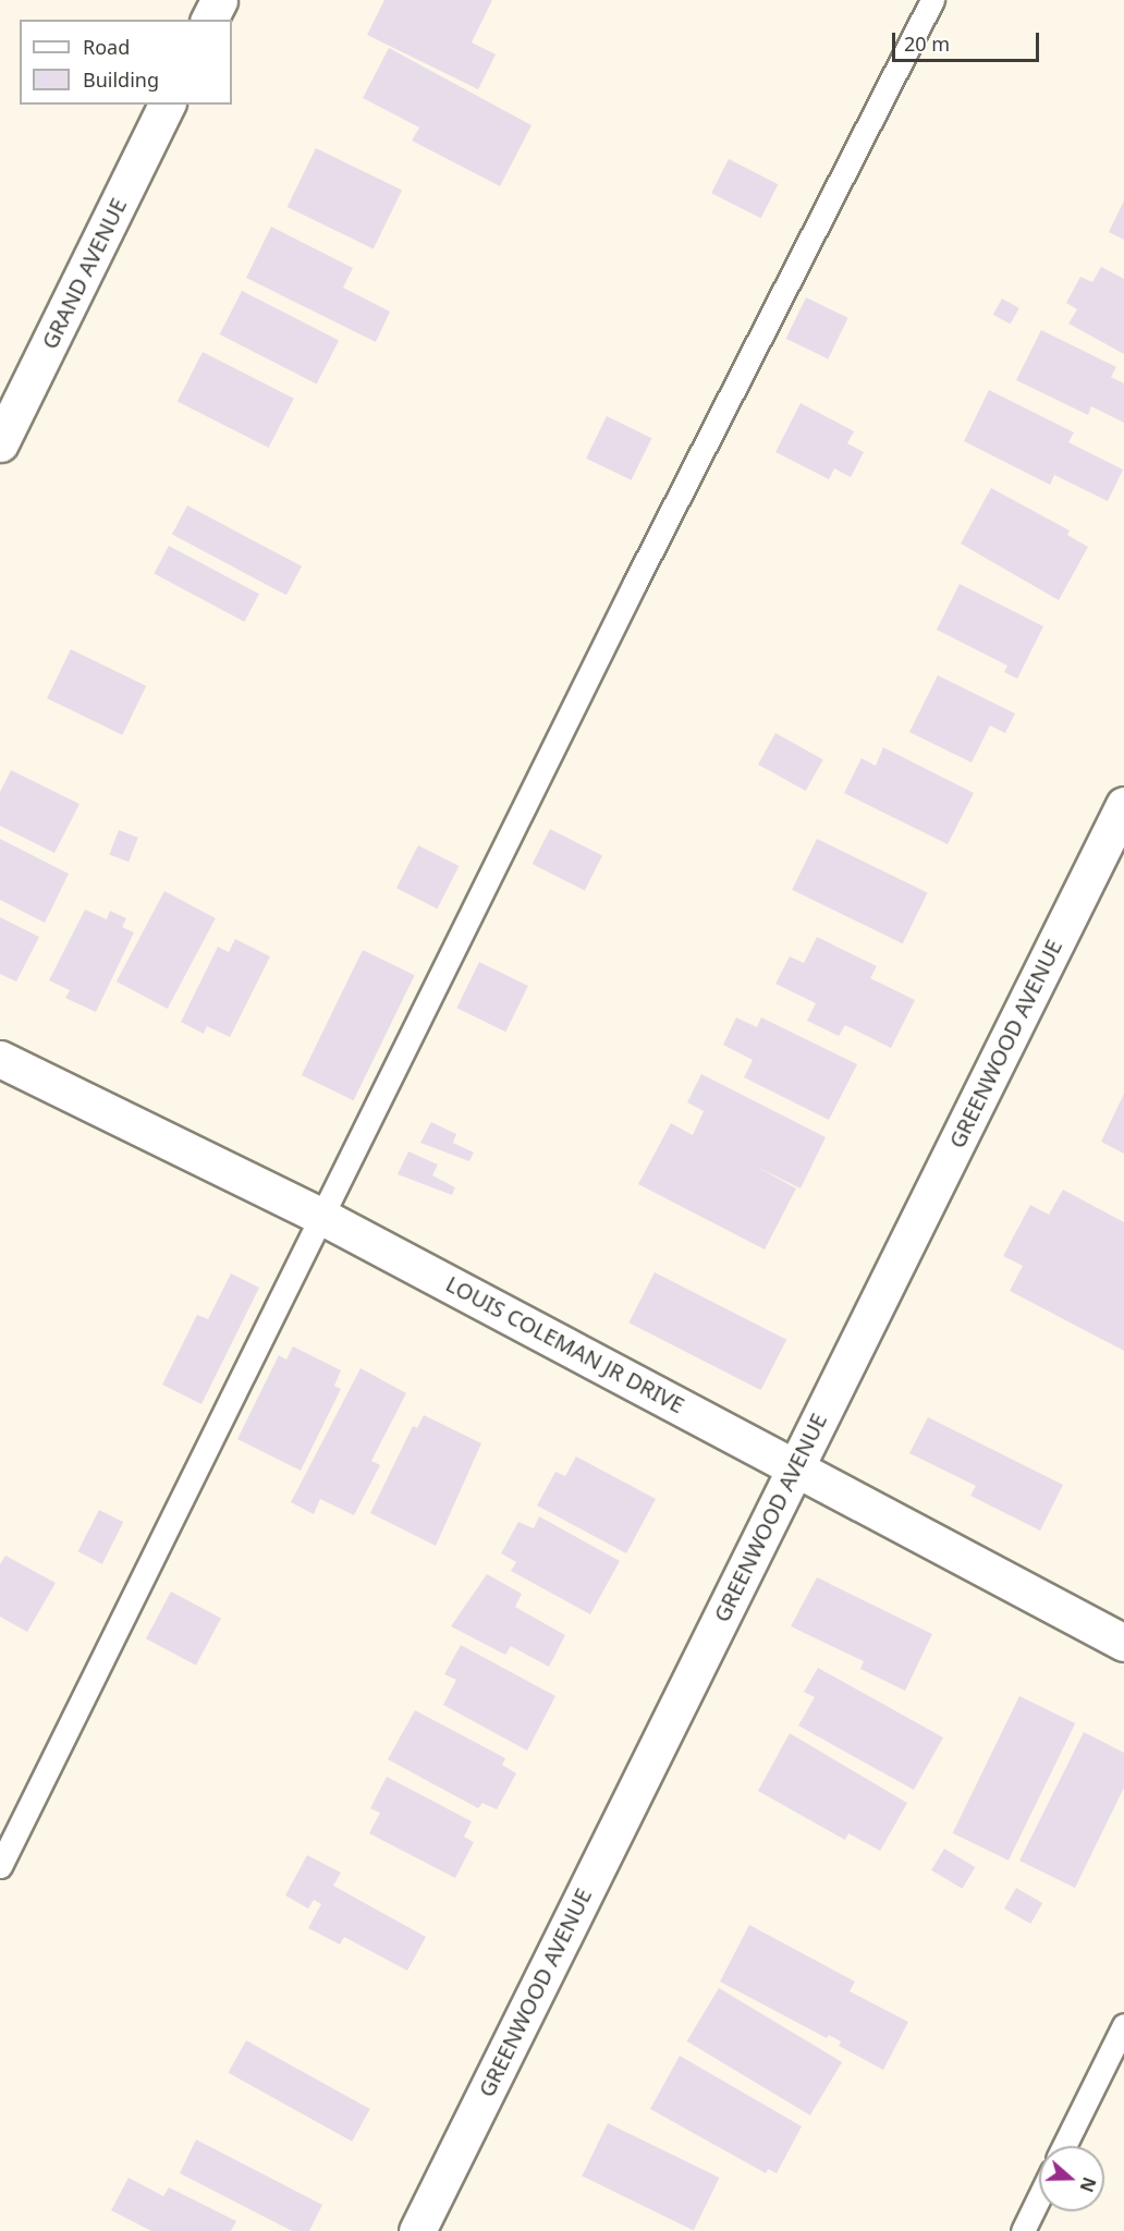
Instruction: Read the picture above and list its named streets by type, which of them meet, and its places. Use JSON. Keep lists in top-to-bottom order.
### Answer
{
  "streets": {
    "street": ["GRAND AVENUE", "GREENWOOD AVENUE", "LOUIS COLEMAN JR DRIVE"]
  },
  "crossings": [
    ["GREENWOOD AVENUE", "LOUIS COLEMAN JR DRIVE"]
  ],
  "legend": ["Road", "Building"],
  "scale_bar": "20 m",
  "north": "right"
}
